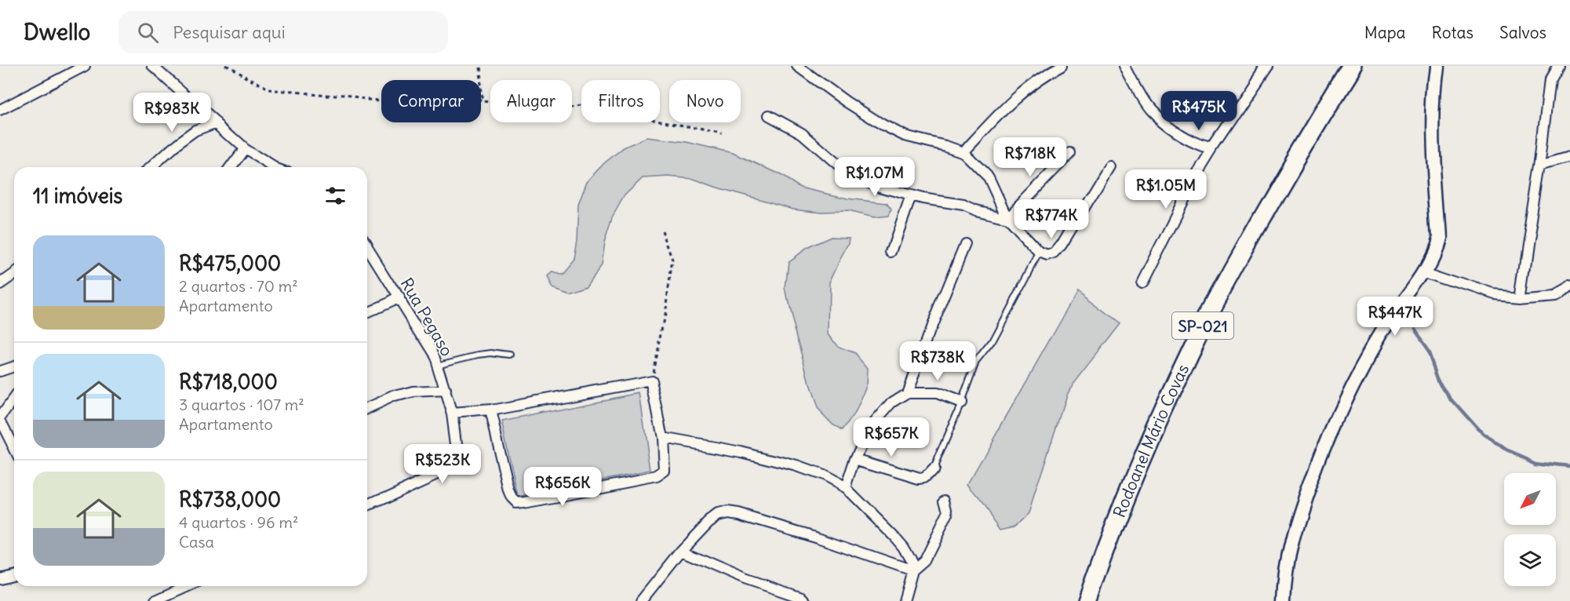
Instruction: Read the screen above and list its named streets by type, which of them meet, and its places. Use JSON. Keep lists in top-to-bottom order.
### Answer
{
  "streets": {
    "highway": ["SP-021", "Rodoanel Mário Covas"],
    "street": ["Rua Pegaso"]
  },
  "north": "bottom left",
  "page": {
    "header": "Dwello",
    "search": "Pesquisar aqui",
    "nav": ["Mapa", "Rotas", "Salvos"],
    "chip": [
      "Comprar",
      "Alugar",
      "Filtros",
      "Novo"
    ],
    "price": [
      "R$475K",
      "R$983K",
      "R$718K",
      "R$1.07M",
      "R$1.05M",
      "R$774K",
      "R$447K",
      "R$738K",
      "R$657K",
      "R$523K",
      "R$656K"
    ],
    "heading": "11 imóveis",
    "list": [
      {
        "name": "R$475,000",
        "note": "2 quartos · 70 m² · Apartamento"
      },
      {
        "name": "R$718,000",
        "note": "3 quartos · 107 m² · Apartamento"
      },
      {
        "name": "R$738,000",
        "note": "4 quartos · 96 m² · Casa"
      }
    ]
  }
}
